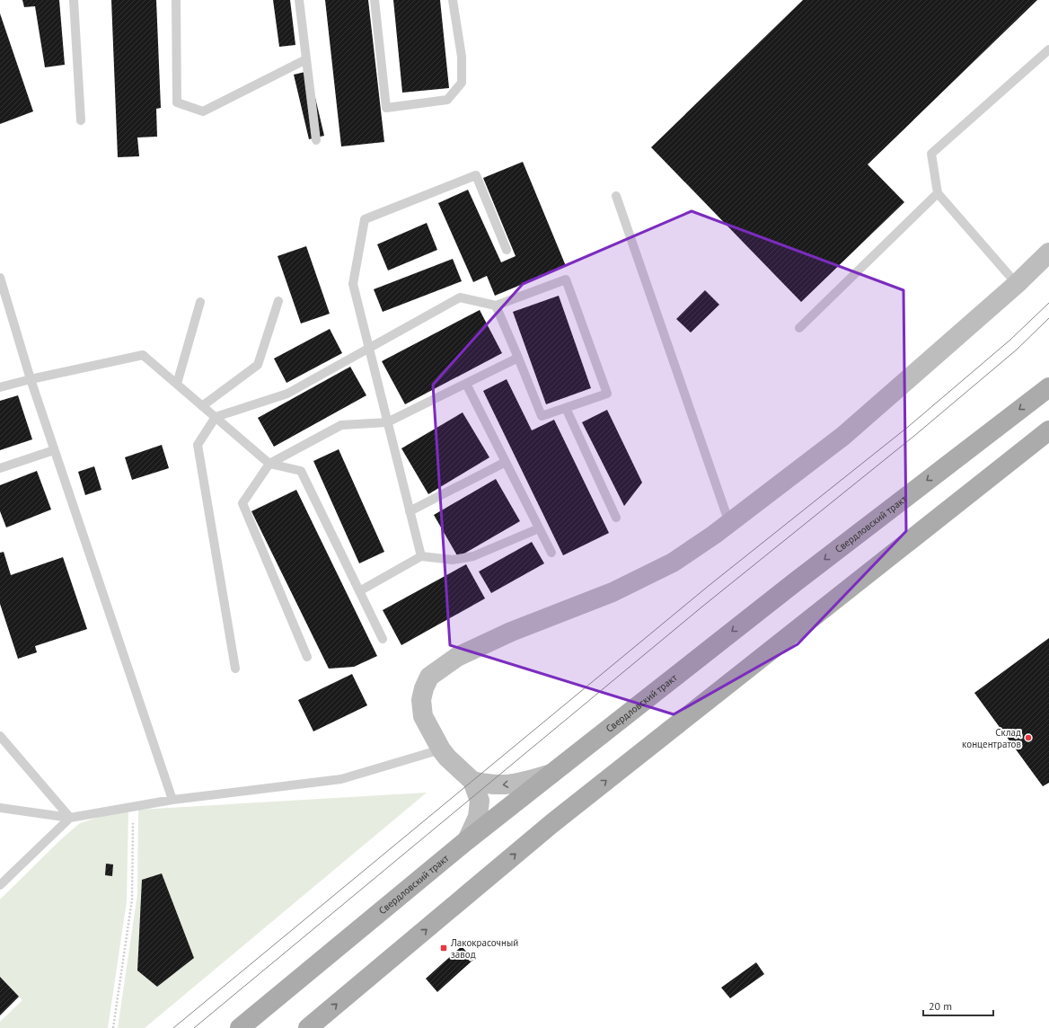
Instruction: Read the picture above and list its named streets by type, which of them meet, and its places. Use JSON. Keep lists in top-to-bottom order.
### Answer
{
  "streets": {
    "main road": ["Свердловский тракт"]
  },
  "places": {
    "other": ["Склад концентратов"],
    "transit": ["Лакокрасочный завод"]
  },
  "scale_bar": "20 m"
}
